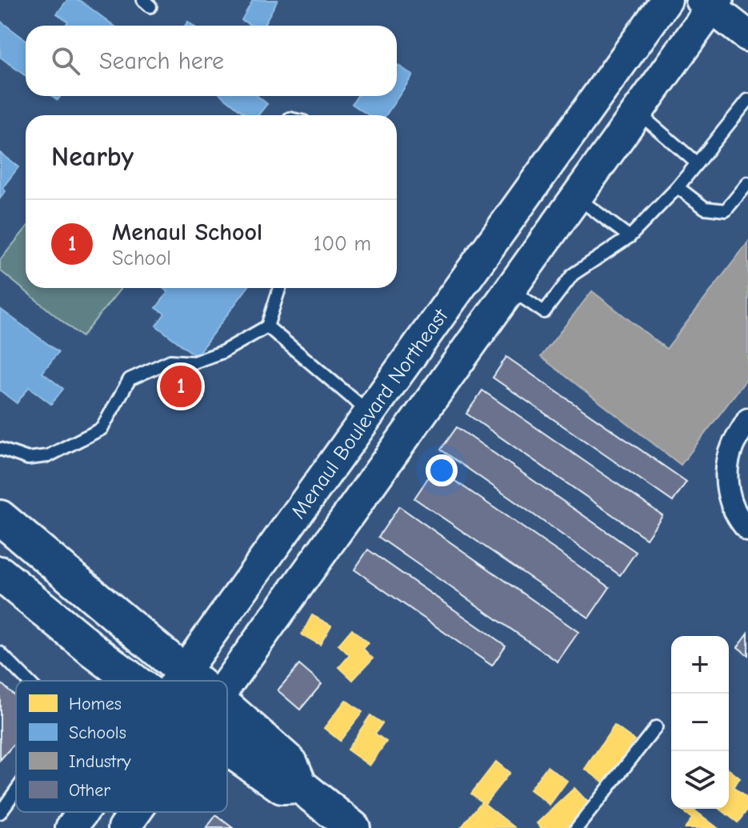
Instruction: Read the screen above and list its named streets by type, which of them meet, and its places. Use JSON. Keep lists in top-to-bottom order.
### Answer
{
  "streets": {
    "main road": ["Menaul Boulevard Northeast"]
  },
  "legend": [
    "Homes",
    "Schools",
    "Industry",
    "Other"
  ],
  "page": {
    "search": "Search here",
    "heading": "Nearby",
    "list": [
      {
        "mark": "1",
        "name": "Menaul School",
        "note": "School",
        "value": "100 m"
      }
    ],
    "pins": "1",
    "map_buttons": ["+", "−"]
  }
}
